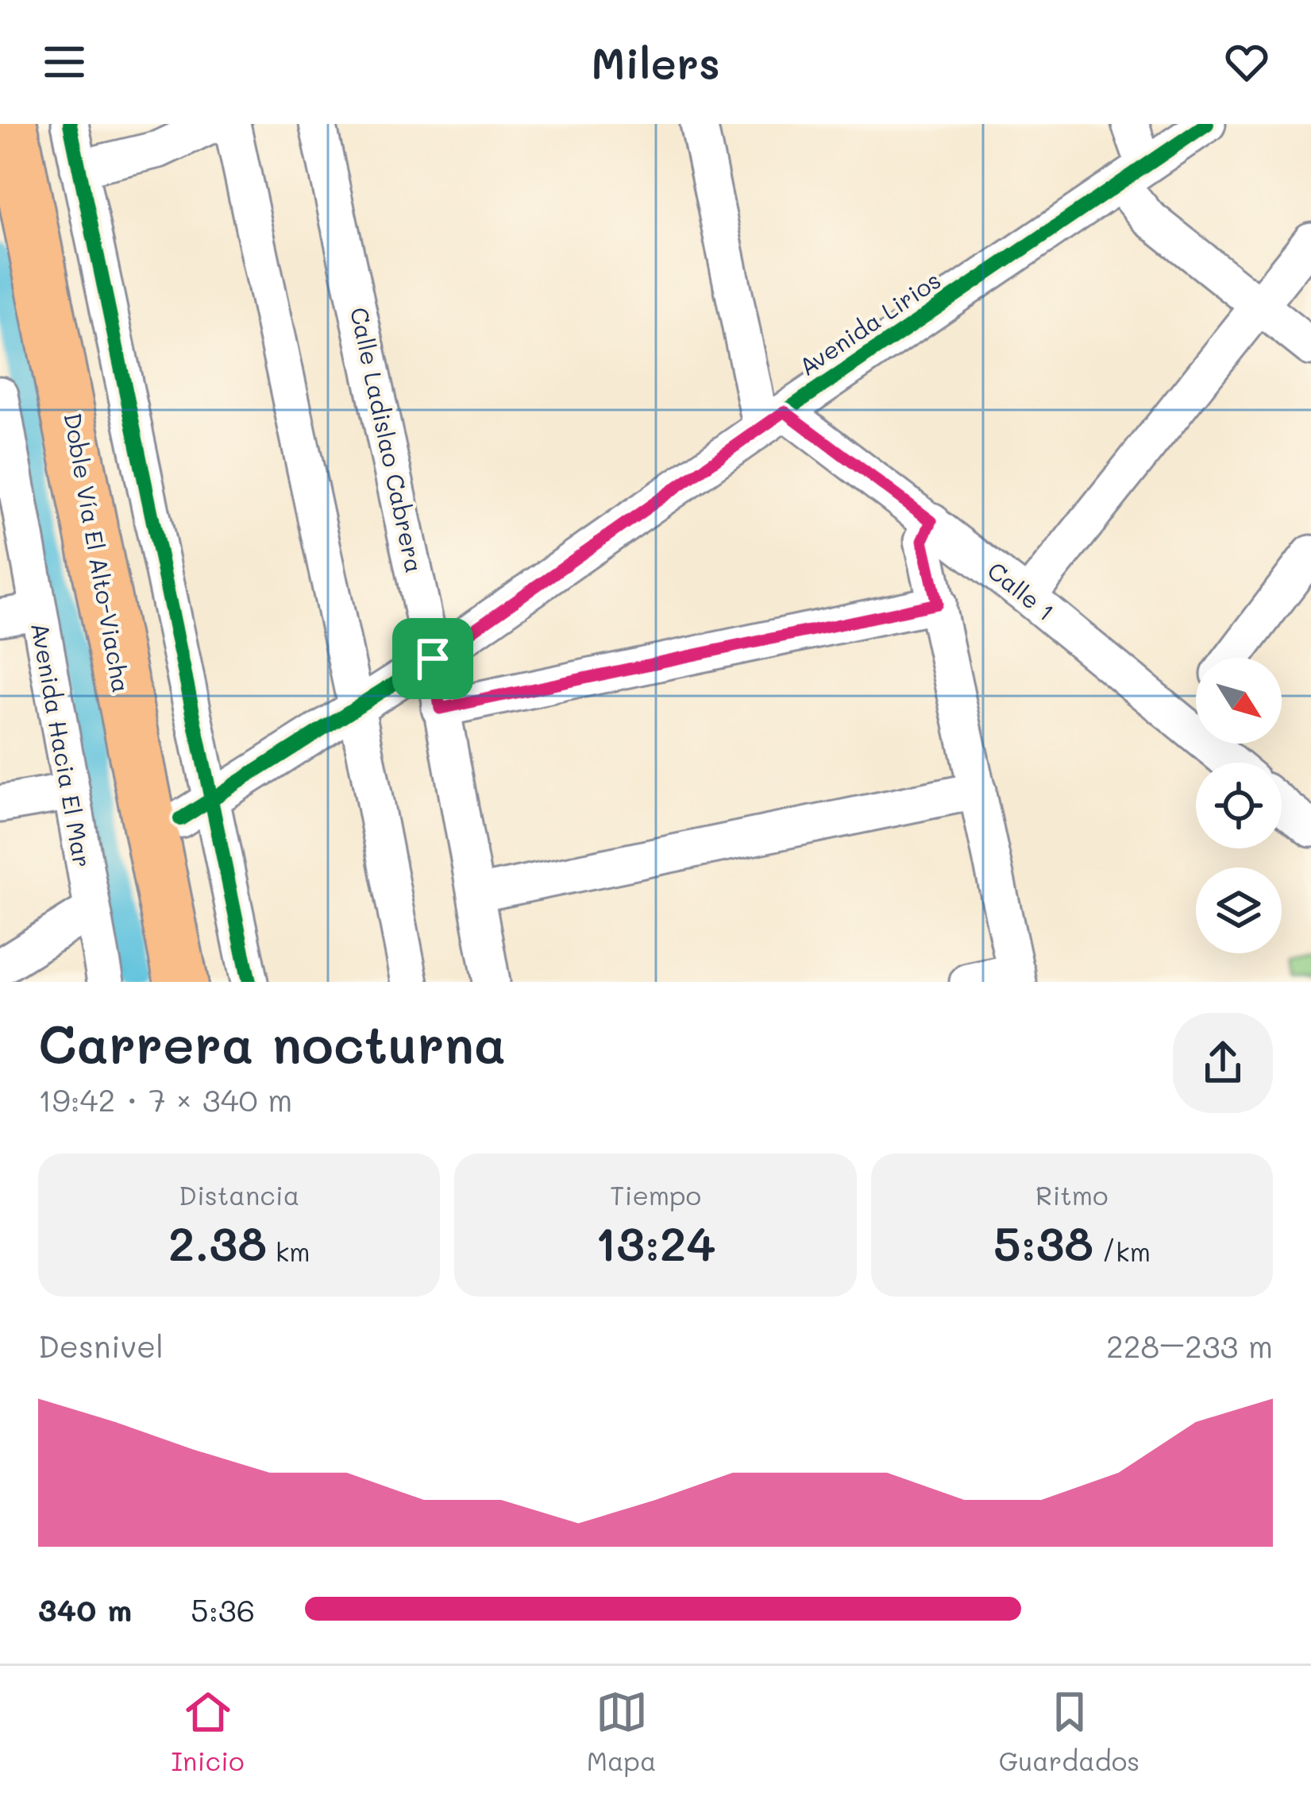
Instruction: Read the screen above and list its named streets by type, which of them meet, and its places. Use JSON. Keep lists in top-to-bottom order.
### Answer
{
  "streets": {
    "highway": ["Doble Vía El Alto-Viacha"],
    "street": [
      "Avenida Lirios",
      "Calle Ladislao Cabrera",
      "Calle 1",
      "Avenida Hacia El Mar"
    ]
  },
  "crossings": [
    ["Avenida Lirios", "Calle Ladislao Cabrera"],
    ["Avenida Lirios", "Doble Vía El Alto-Viacha"],
    ["Avenida Lirios", "Calle 1"]
  ],
  "north": "bottom right",
  "page": {
    "header": "Milers",
    "heading": ["Carrera nocturna", "19:42 · 7 × 340 m"],
    "stats": [
      ["Distancia", "2.38 km"],
      ["Tiempo", "13:24"],
      ["Ritmo", "5:38 /km"]
    ],
    "chart": ["Desnivel", "228–233 m"],
    "list": [
      {
        "name": "340 m",
        "note": "5:36"
      }
    ],
    "tabs": ["Inicio", "Mapa", "Guardados"]
  }
}
